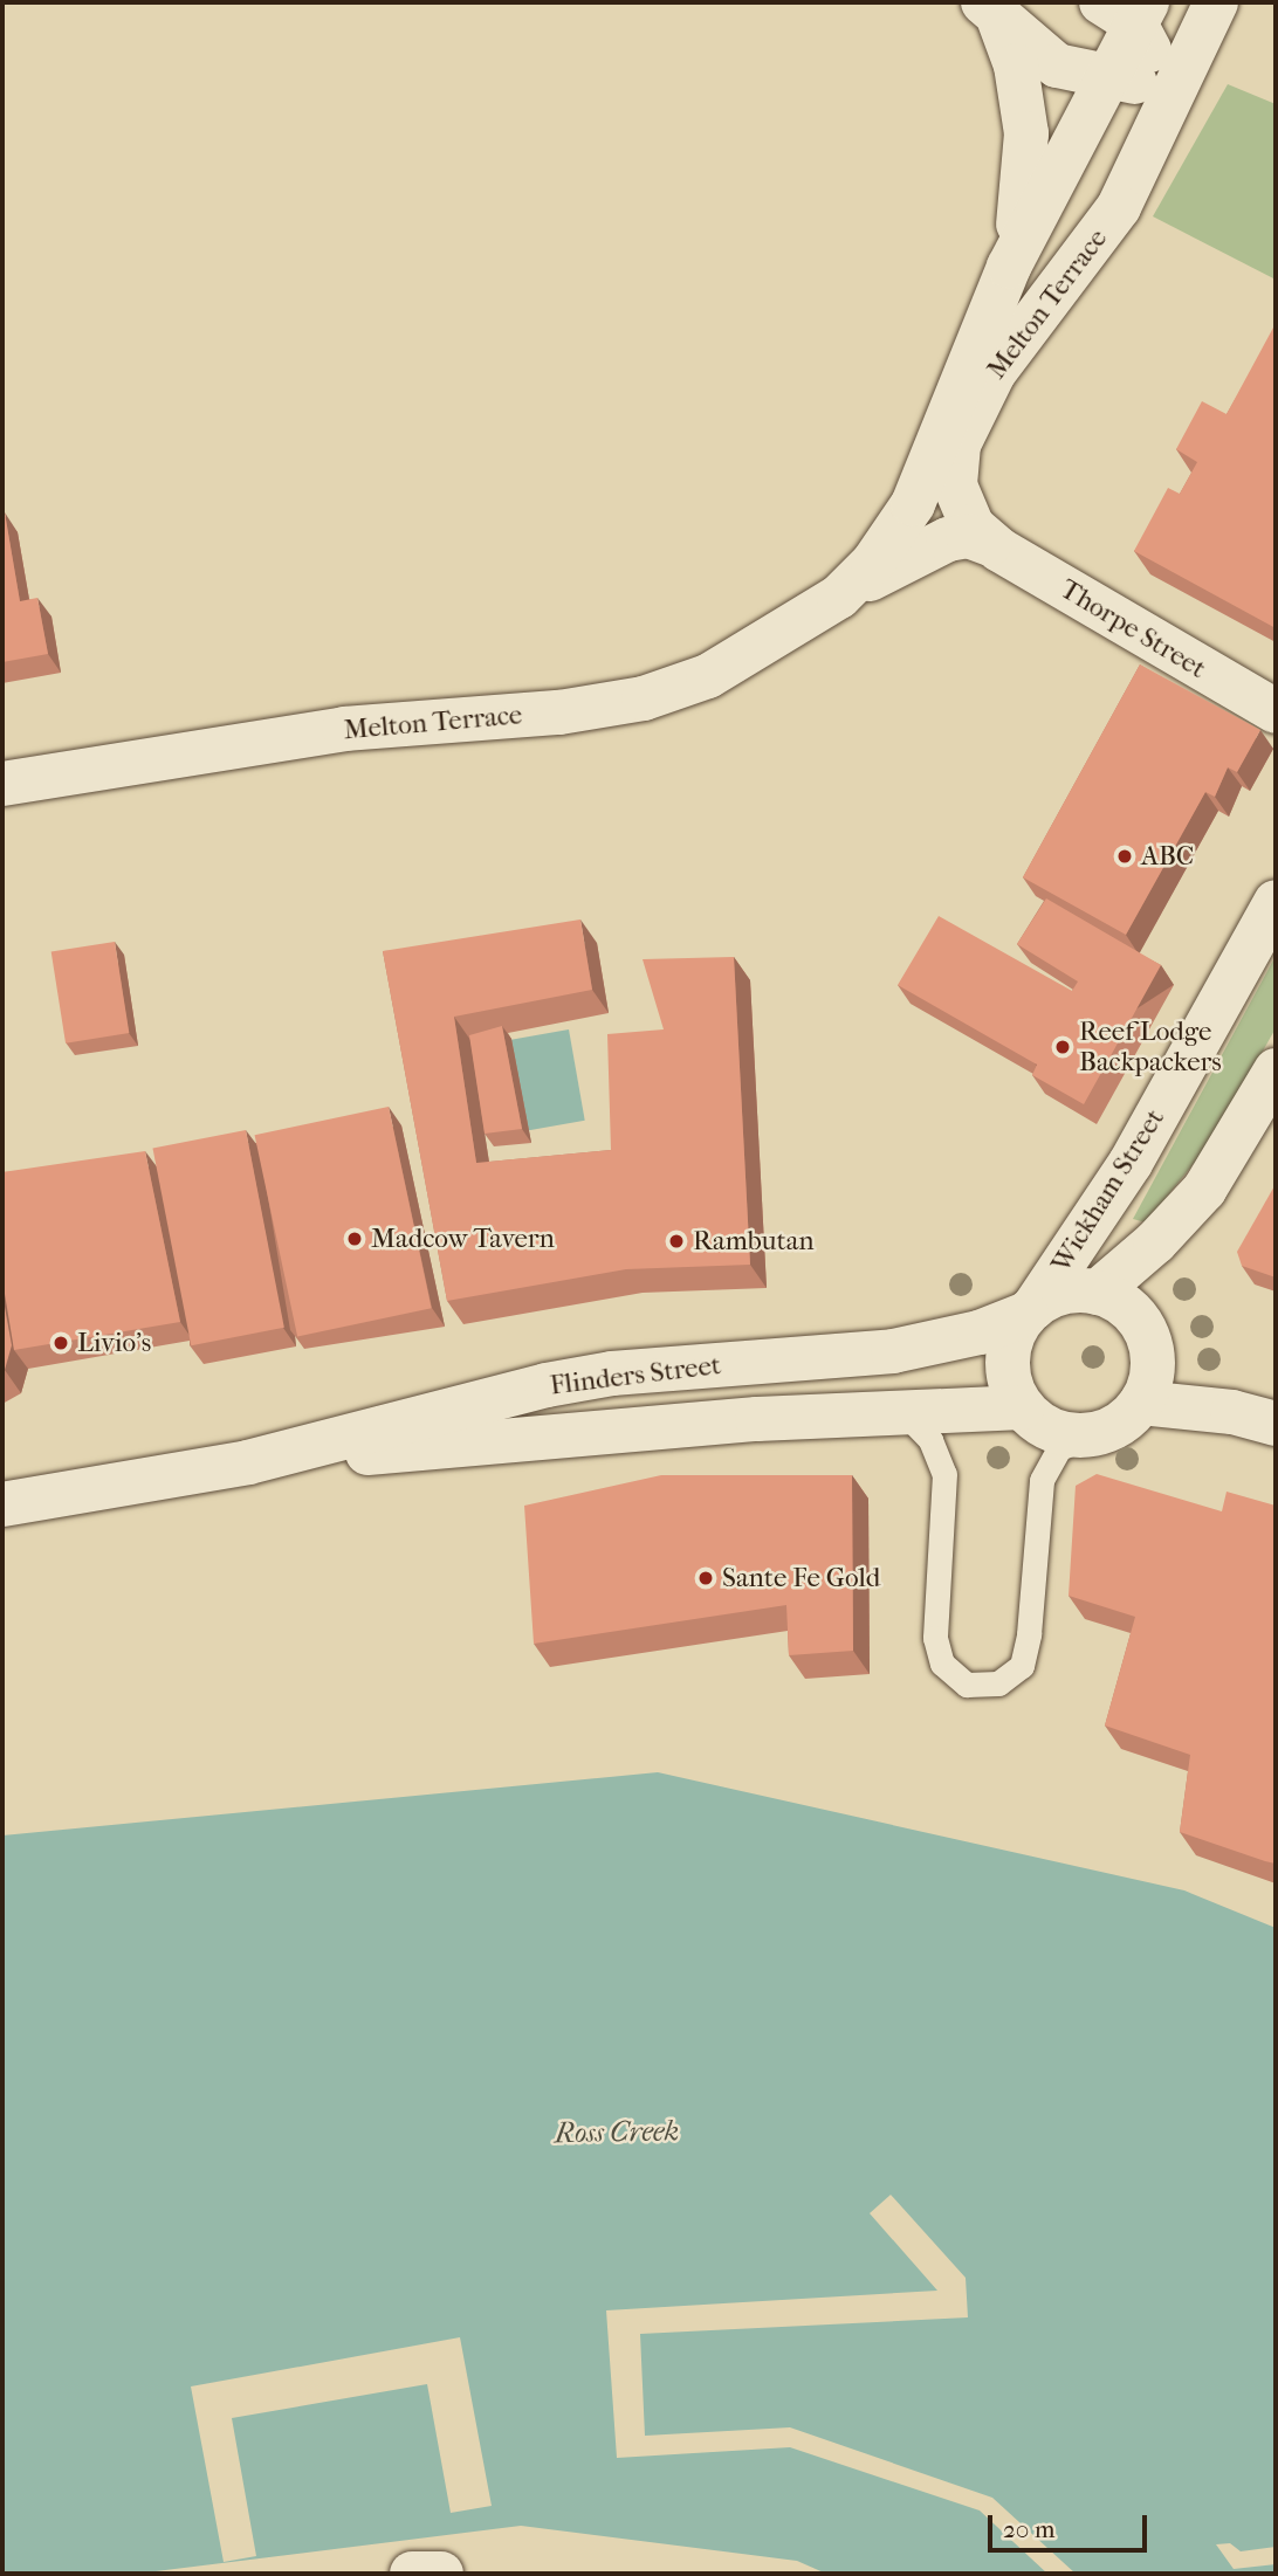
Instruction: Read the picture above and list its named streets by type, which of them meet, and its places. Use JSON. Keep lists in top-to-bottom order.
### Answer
{
  "streets": {
    "street": [
      "Melton Terrace",
      "Thorpe Street",
      "Wickham Street",
      "Flinders Street"
    ]
  },
  "crossings": [
    ["Melton Terrace", "Thorpe Street"],
    ["Wickham Street", "Flinders Street"]
  ],
  "water": ["Ross Creek"],
  "places": [
    "ABC",
    "Reef Lodge Backpackers",
    "Madcow Tavern",
    "Rambutan",
    "Livio's",
    "Sante Fe Gold"
  ],
  "scale_bar": "20 m"
}
